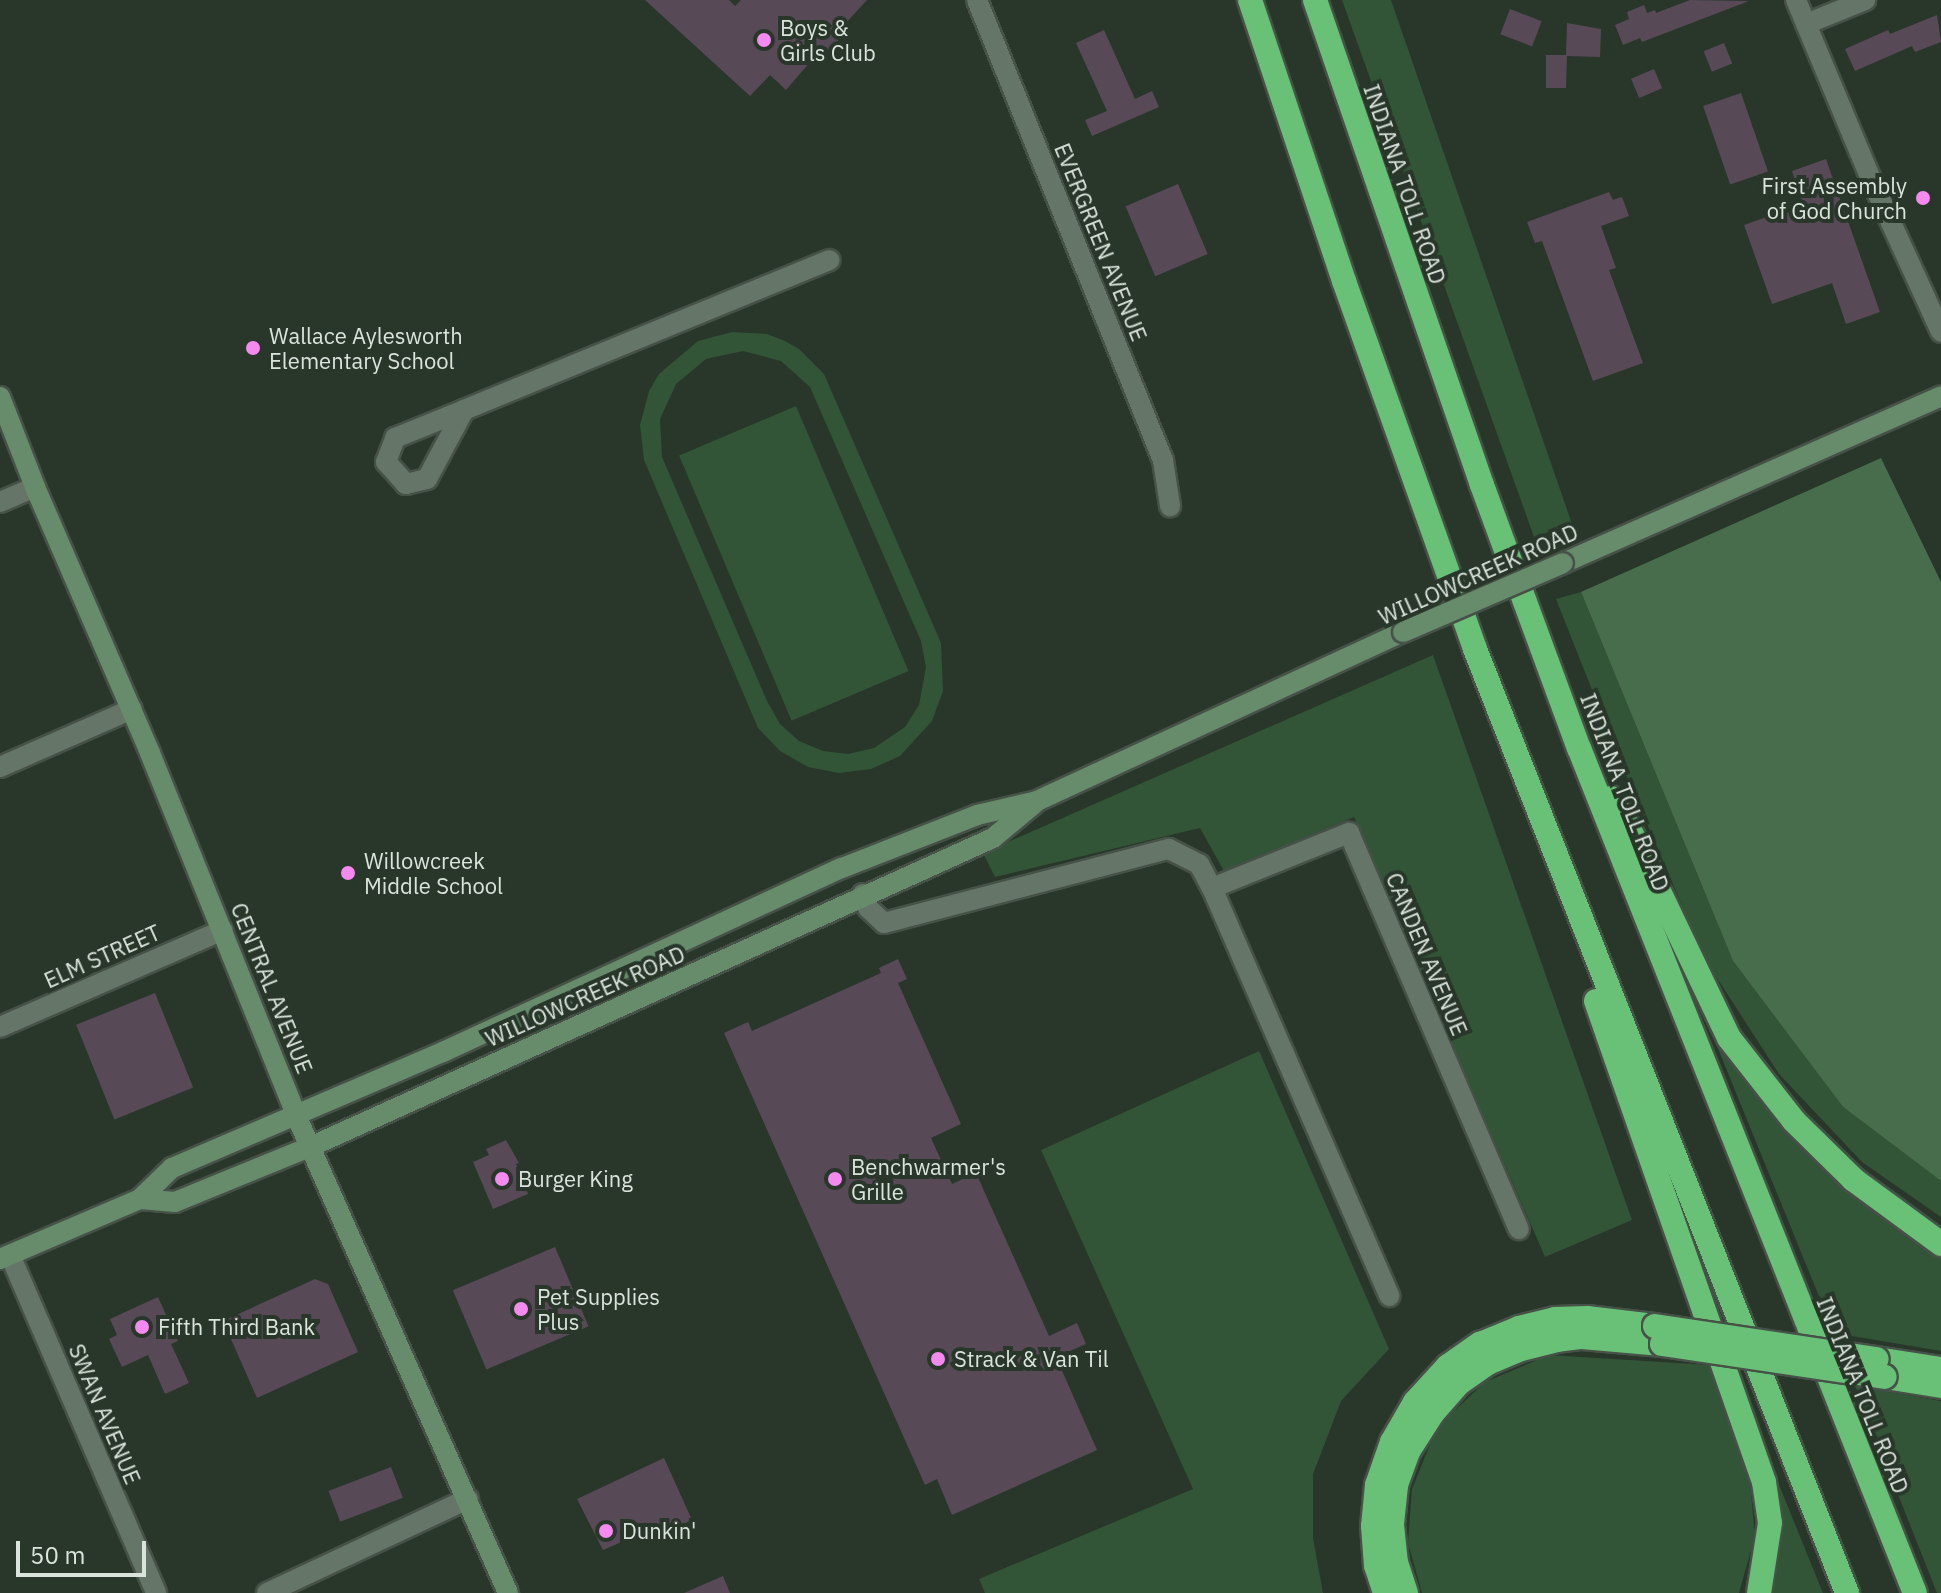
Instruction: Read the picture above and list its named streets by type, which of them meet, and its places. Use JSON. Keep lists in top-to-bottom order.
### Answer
{
  "streets": {
    "highway": ["INDIANA TOLL ROAD"],
    "main road": ["WILLOWCREEK ROAD", "CENTRAL AVENUE"],
    "street": [
      "EVERGREEN AVENUE",
      "CANDEN AVENUE",
      "ELM STREET",
      "SWAN AVENUE"
    ]
  },
  "crossings": [
    ["WILLOWCREEK ROAD", "CENTRAL AVENUE"],
    ["WILLOWCREEK ROAD", "SWAN AVENUE"],
    ["ELM STREET", "CENTRAL AVENUE"]
  ],
  "places": [
    "Boys & Girls Club",
    "First Assembly of God Church",
    "Wallace Aylesworth Elementary School",
    "Willowcreek Middle School",
    "Burger King",
    "Benchwarmer's Grille",
    "Pet Supplies Plus",
    "Fifth Third Bank",
    "Strack & Van Til",
    "Dunkin'"
  ],
  "scale_bar": "50 m"
}
